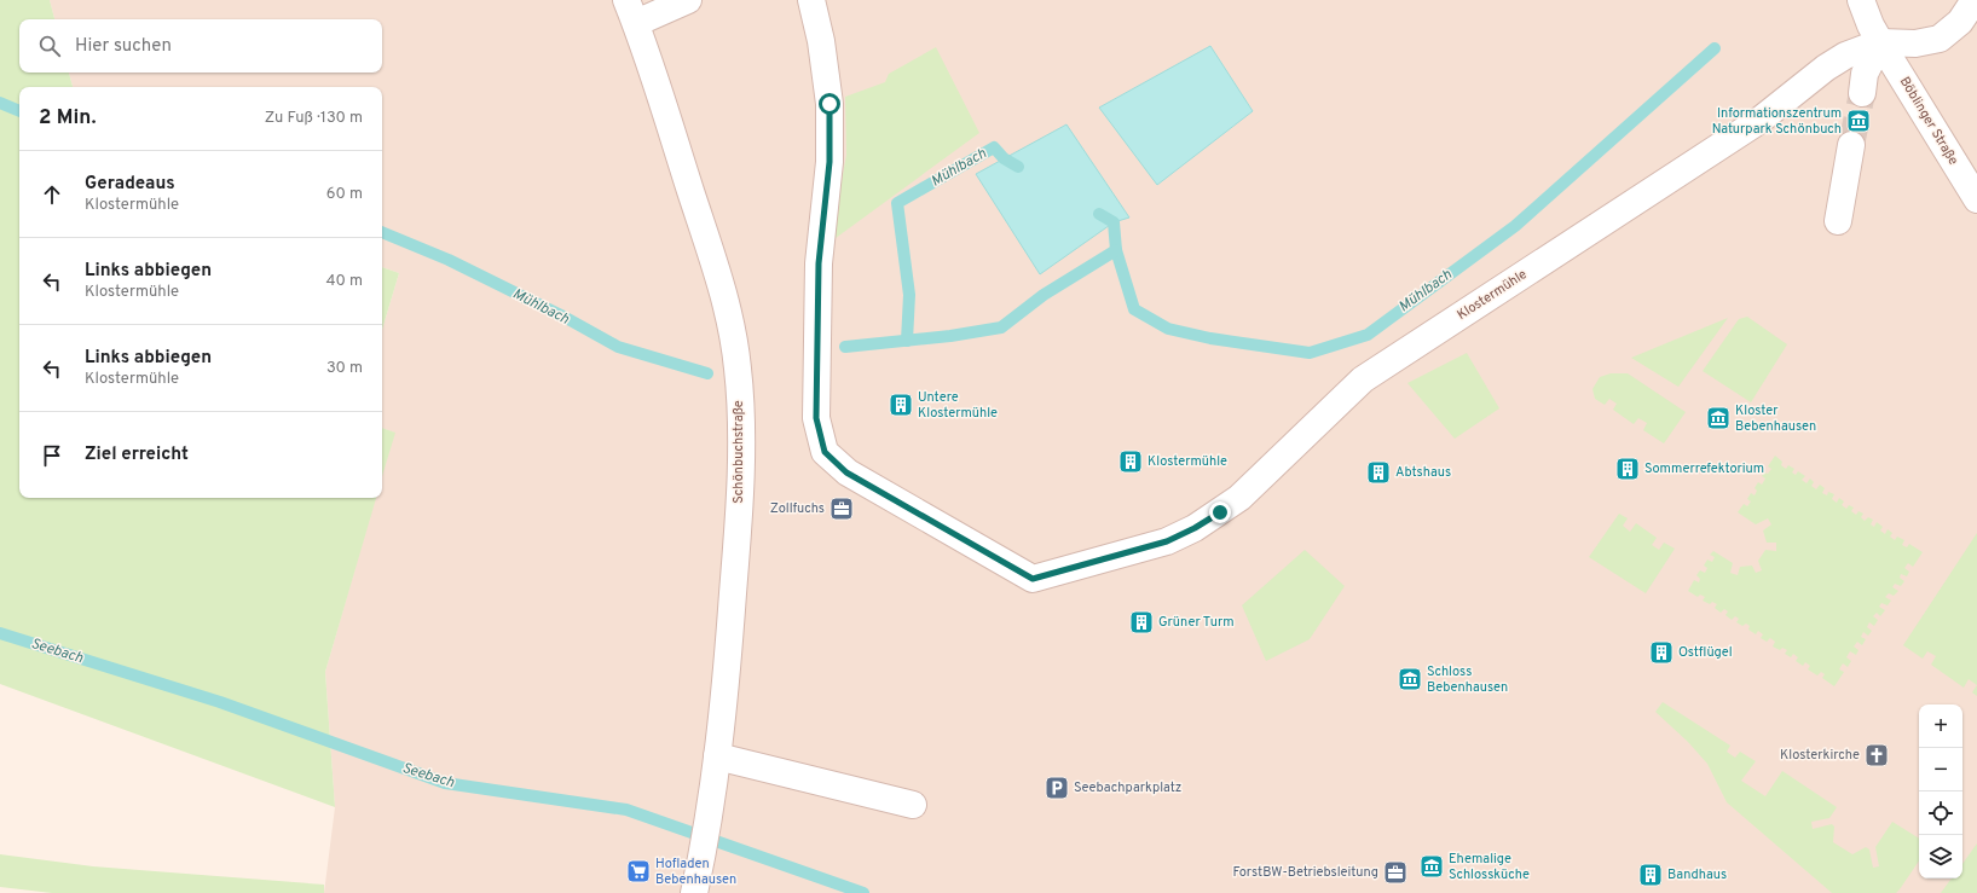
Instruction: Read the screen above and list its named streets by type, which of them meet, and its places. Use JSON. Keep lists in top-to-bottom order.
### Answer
{
  "streets": {
    "street": ["Böblinger Straße", "Klostermühle", "Schönbuchstraße"]
  },
  "crossings": [
    ["Böblinger Straße", "Klostermühle"]
  ],
  "water": ["Mühlbach", "Seebach"],
  "places": {
    "museum": [
      "Informationszentrum Naturpark Schönbuch",
      "Kloster Bebenhausen",
      "Schloss Bebenhausen",
      "Ehemalige Schlossküche"
    ],
    "building": [
      "Untere Klostermühle",
      "Klostermühle",
      "Sommerrefektorium",
      "Abtshaus",
      "Grüner Turm",
      "Ostflügel",
      "Bandhaus"
    ],
    "office": ["Zollfuchs", "ForstBW-Betriebsleitung"],
    "church": ["Klosterkirche"],
    "parking": ["Seebachparkplatz"],
    "supermarket": ["Hofladen Bebenhausen"]
  },
  "page": {
    "search": "Hier suchen",
    "heading": ["2 Min.", "Zu Fuß · 130 m"],
    "list": [
      ["Geradeaus", "Klostermühle", "60 m"],
      ["Links abbiegen", "Klostermühle", "40 m"],
      ["Links abbiegen", "Klostermühle", "30 m"],
      "Ziel erreicht"
    ],
    "map_buttons": ["+", "−"]
  }
}
